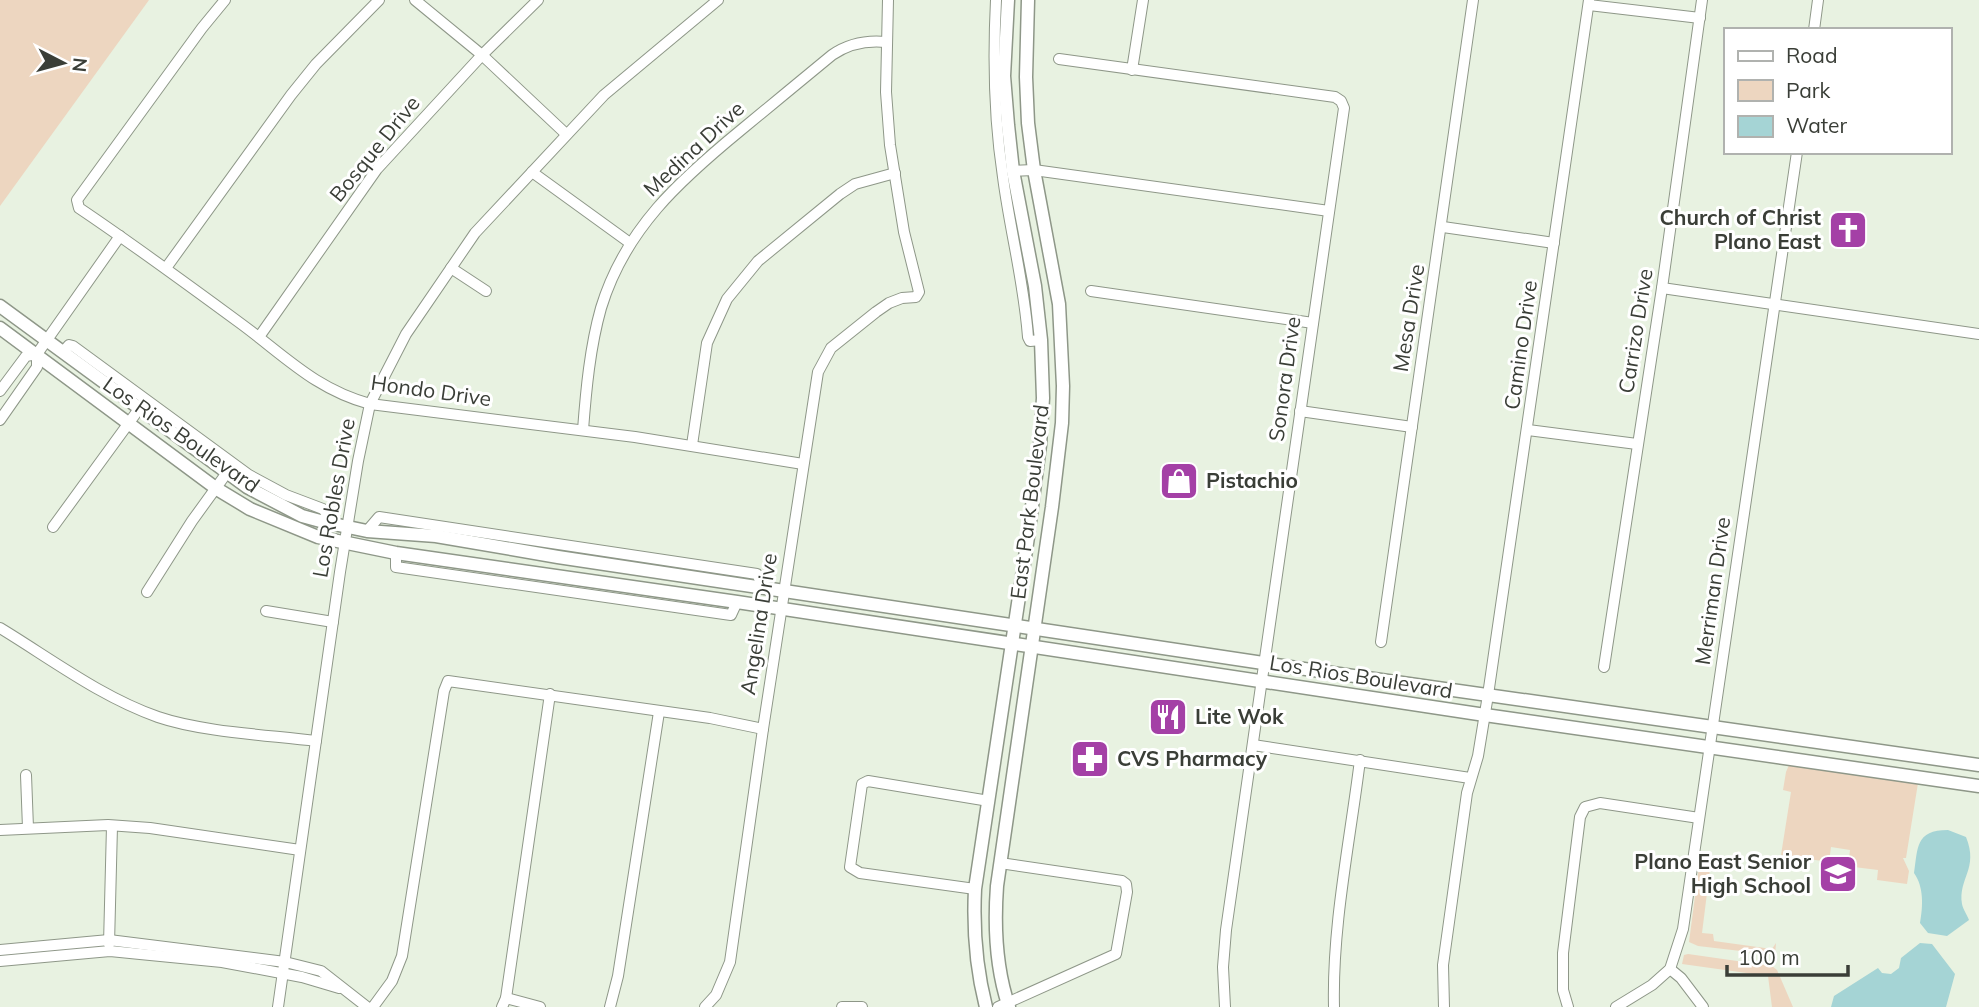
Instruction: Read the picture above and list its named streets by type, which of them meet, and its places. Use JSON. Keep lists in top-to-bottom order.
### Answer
{
  "streets": {
    "main road": ["Los Rios Boulevard", "East Park Boulevard"],
    "street": [
      "Bosque Drive",
      "Medina Drive",
      "Mesa Drive",
      "Carrizo Drive",
      "Camino Drive",
      "Sonora Drive",
      "Hondo Drive",
      "Los Robles Drive",
      "Merriman Drive",
      "Angelina Drive"
    ]
  },
  "crossings": [
    ["Bosque Drive", "Hondo Drive"],
    ["Medina Drive", "Hondo Drive"],
    ["Camino Drive", "Los Rios Boulevard"],
    ["Sonora Drive", "Los Rios Boulevard"],
    ["Hondo Drive", "Los Robles Drive"],
    ["Hondo Drive", "Angelina Drive"],
    ["Los Rios Boulevard", "Los Robles Drive"],
    ["Los Rios Boulevard", "East Park Boulevard"],
    ["Los Rios Boulevard", "Merriman Drive"],
    ["Los Rios Boulevard", "Angelina Drive"]
  ],
  "places": {
    "church": ["Church of Christ Plano East"],
    "shop": ["Pistachio"],
    "restaurant": ["Lite Wok"],
    "pharmacy": ["CVS Pharmacy"],
    "school or university": ["Plano East Senior High School"]
  },
  "legend": ["Road", "Park", "Water"],
  "scale_bar": "100 m",
  "north": "right"
}
